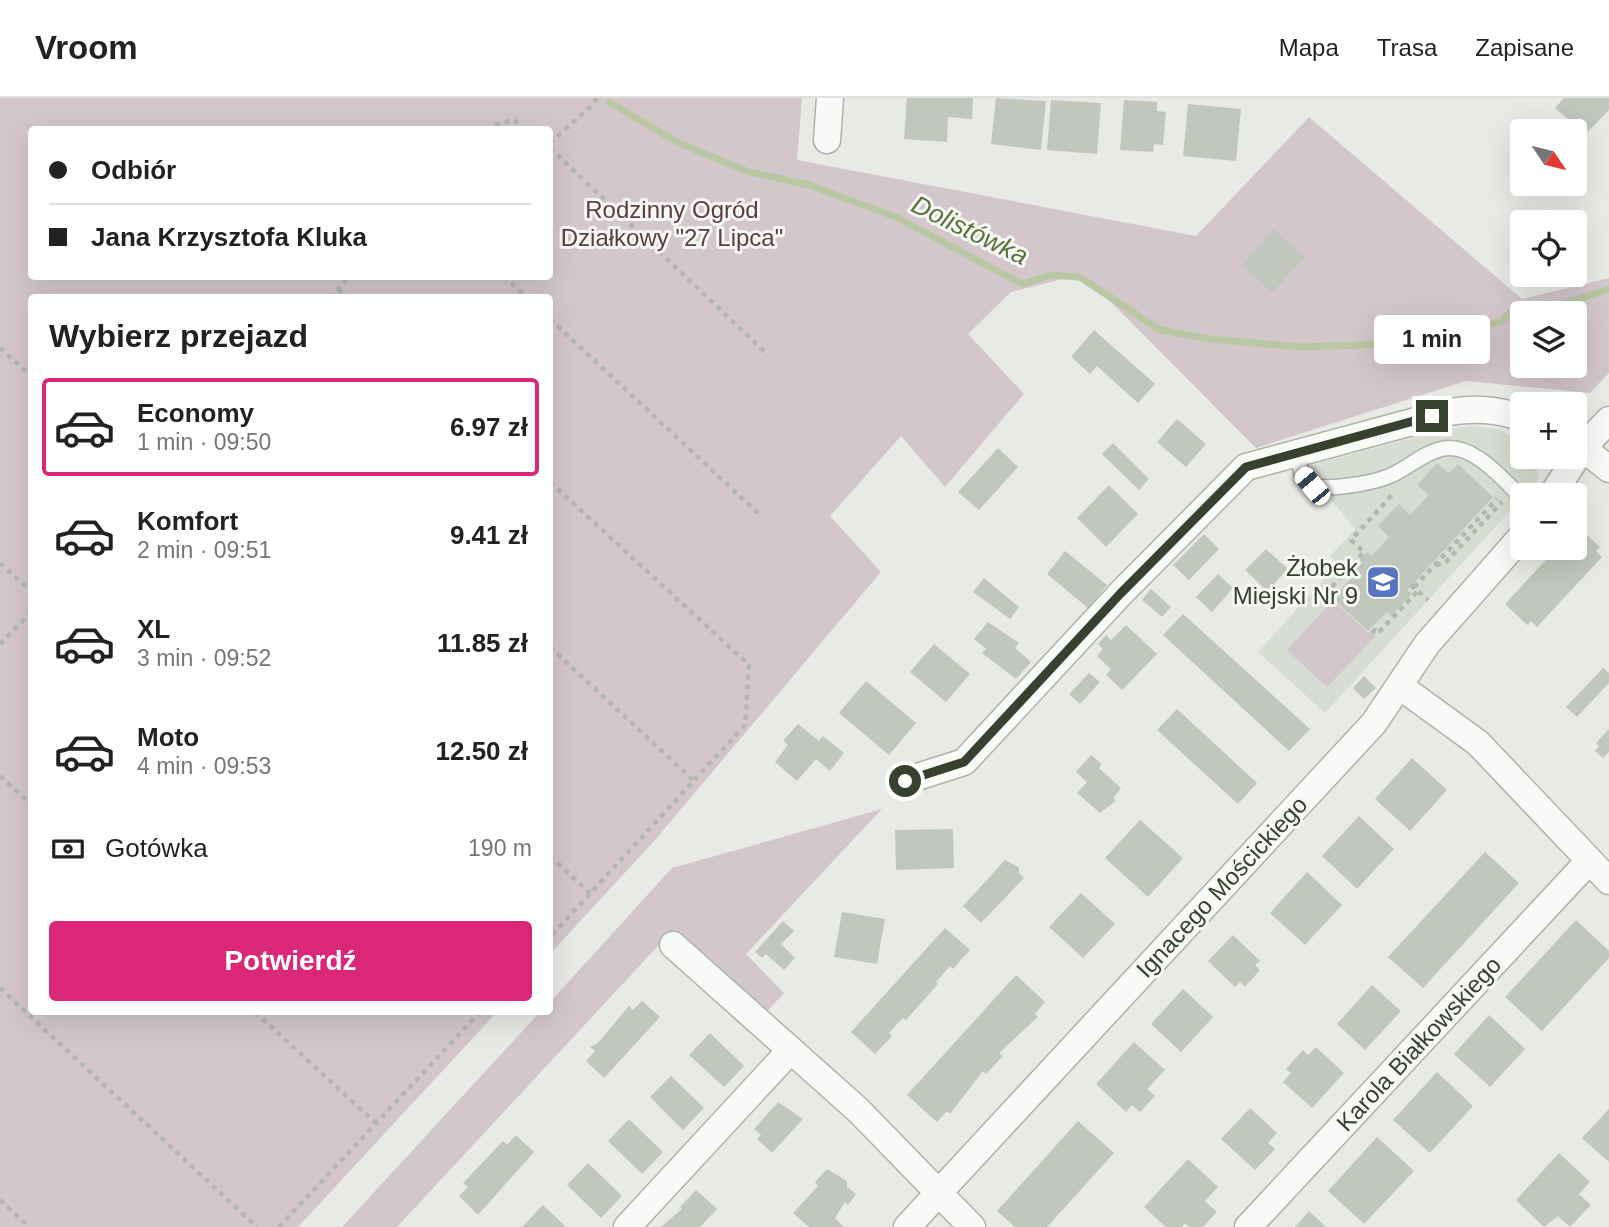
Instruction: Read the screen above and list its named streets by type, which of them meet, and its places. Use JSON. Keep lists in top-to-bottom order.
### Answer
{
  "streets": {
    "street": ["Ignacego Mościckiego", "Karola Białkowskiego"]
  },
  "water": ["Dolistówka"],
  "parks": ["Rodzinny Ogród Działkowy \"27 Lipca\""],
  "places": {
    "school or university": ["Żłobek Miejski Nr 9"]
  },
  "north": "bottom right",
  "page": {
    "header": "Vroom",
    "nav": ["Mapa", "Trasa", "Zapisane"],
    "map_buttons": ["+", "−"],
    "banner": ["Odbiór", "Jana Krzysztofa Kluka"],
    "heading": "Wybierz przejazd",
    "bubble": "1 min",
    "list": [
      {
        "name": "Economy",
        "note": "1 min · 09:50",
        "value": "6.97 zł"
      },
      {
        "name": "Komfort",
        "note": "2 min · 09:51",
        "value": "9.41 zł"
      },
      {
        "name": "XL",
        "note": "3 min · 09:52",
        "value": "11.85 zł"
      },
      {
        "name": "Moto",
        "note": "4 min · 09:53",
        "value": "12.50 zł"
      }
    ],
    "pay": ["Gotówka", "190 m"],
    "buttons": "Potwierdź"
  }
}
